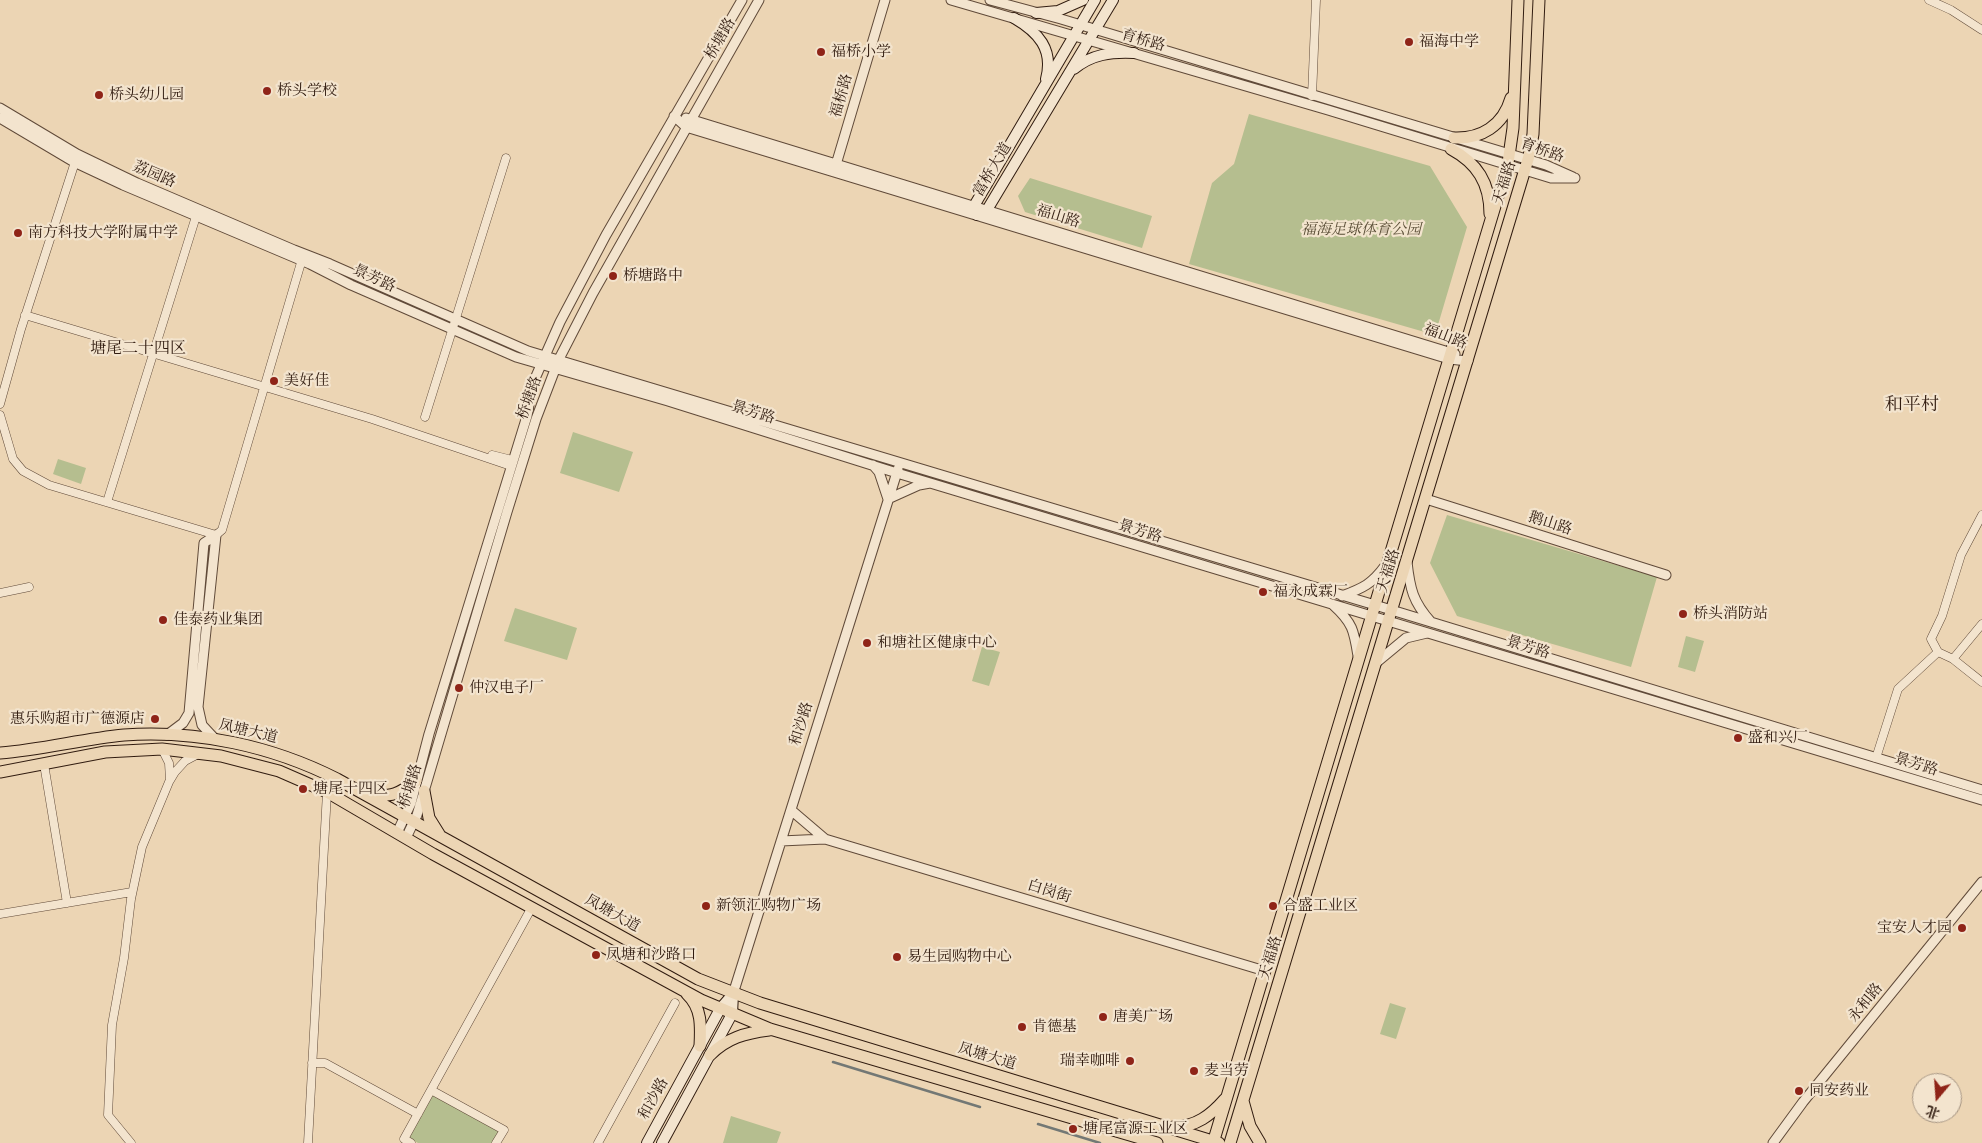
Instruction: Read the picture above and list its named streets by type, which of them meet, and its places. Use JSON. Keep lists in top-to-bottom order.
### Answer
{
  "streets": {
    "main road": [
      "富桥大道",
      "天福路",
      "和沙路",
      "凤塘大道"
    ],
    "street": [
      "桥塘路",
      "育桥路",
      "福桥路",
      "荔园路",
      "福山路",
      "景芳路",
      "鹅山路",
      "白岗街",
      "永和路"
    ]
  },
  "crossings": [
    ["桥塘路", "福山路"],
    ["桥塘路", "景芳路"],
    ["桥塘路", "凤塘大道"],
    ["育桥路", "富桥大道"],
    ["育桥路", "天福路"],
    ["福桥路", "福山路"],
    ["富桥大道", "福山路"],
    ["荔园路", "景芳路"],
    ["天福路", "福山路"],
    ["天福路", "景芳路"],
    ["天福路", "鹅山路"],
    ["天福路", "凤塘大道"],
    ["天福路", "白岗街"],
    ["景芳路", "和沙路"],
    ["和沙路", "凤塘大道"]
  ],
  "districts": ["塘尾二十四区", "和平村"],
  "parks": ["福海足球体育公园"],
  "places": [
    "福海中学",
    "福桥小学",
    "桥头学校",
    "桥头幼儿园",
    "南方科技大学附属中学",
    "桥塘路中",
    "美好佳",
    "福永成霖厂",
    "桥头消防站",
    "佳泰药业集团",
    "和塘社区健康中心",
    "仲汉电子厂",
    "惠乐购超市广德源店",
    "盛和兴厂",
    "塘尾十四区",
    "新领汇购物广场",
    "合盛工业区",
    "宝安人才园",
    "凤塘和沙路口",
    "易生园购物中心",
    "唐美广场",
    "肯德基",
    "瑞幸咖啡",
    "麦当劳",
    "同安药业",
    "塘尾富源工业区"
  ],
  "north": "bottom"
}
